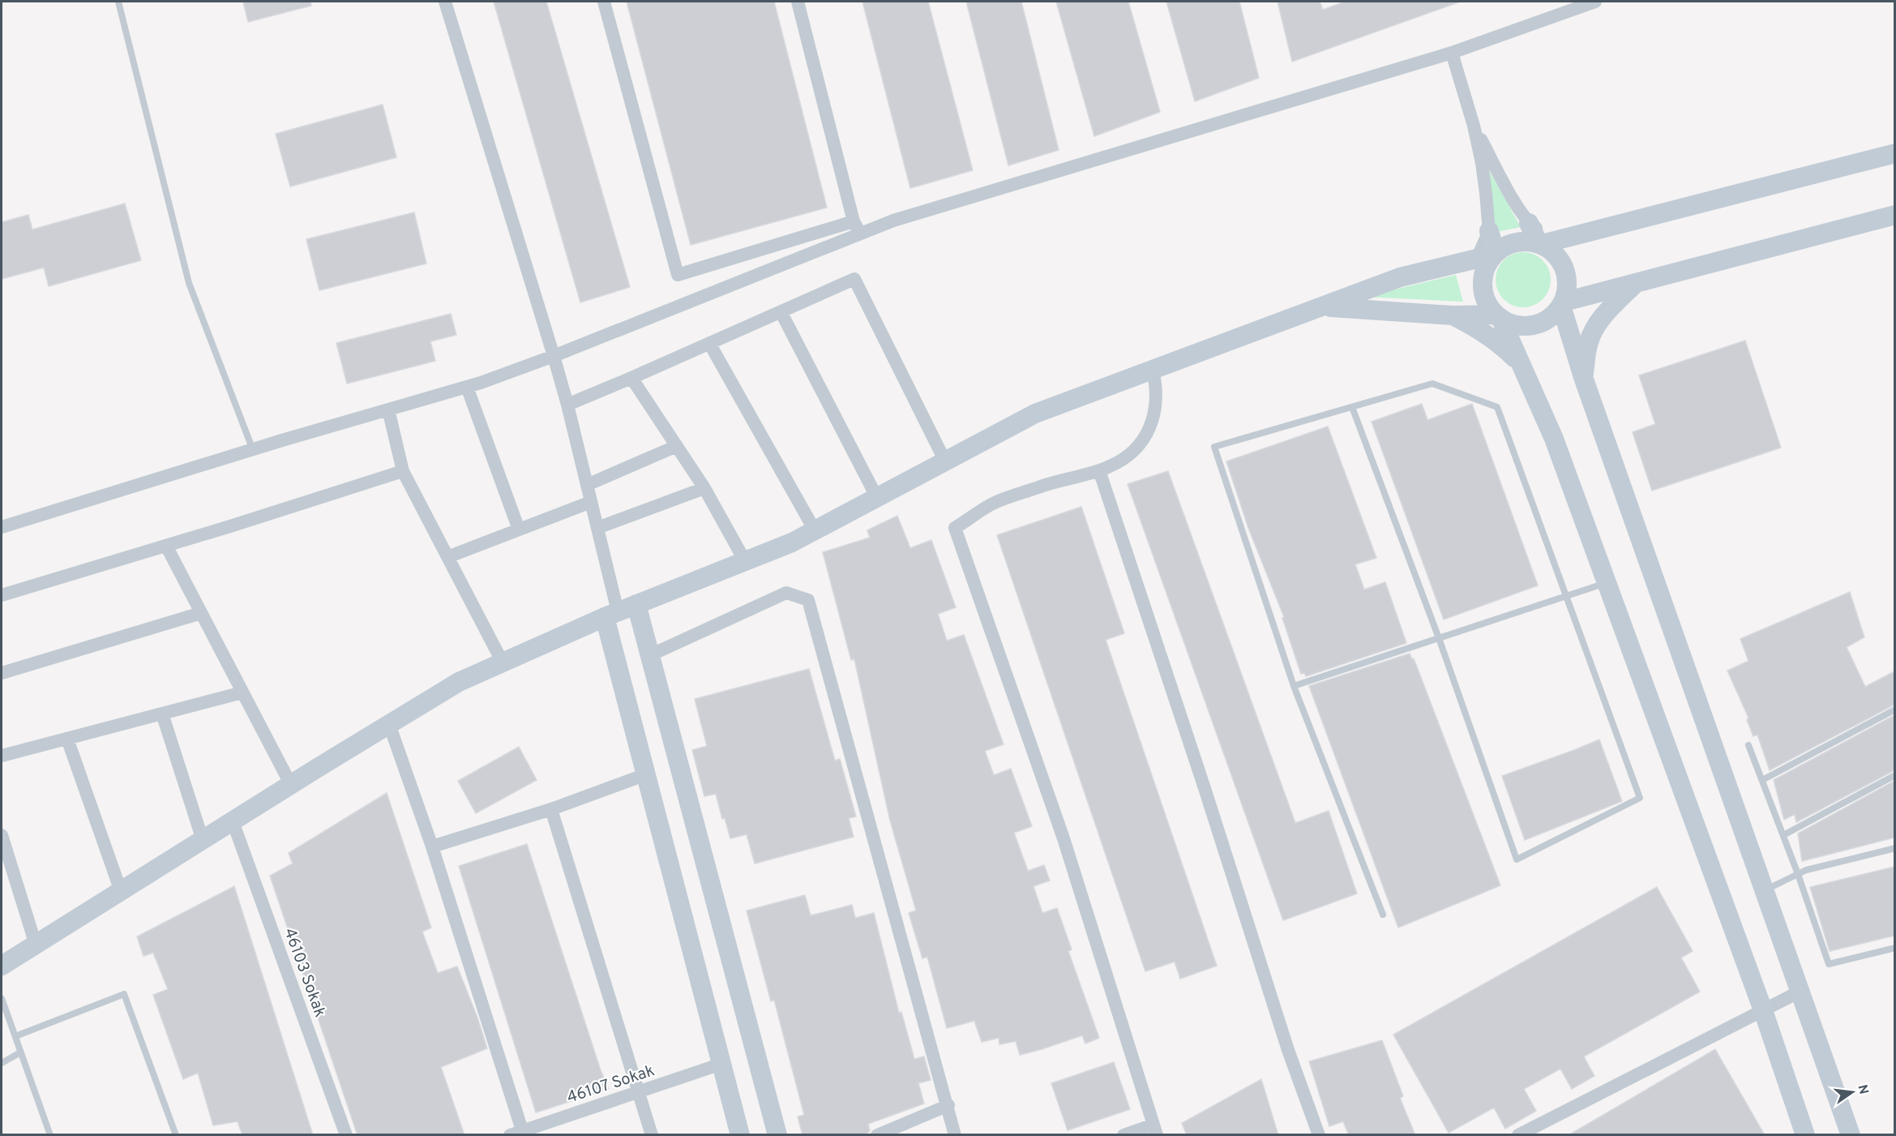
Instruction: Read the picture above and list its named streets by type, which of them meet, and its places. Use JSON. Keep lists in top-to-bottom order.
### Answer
{
  "streets": {
    "street": ["46103 Sokak", "46107 Sokak"]
  },
  "north": "right"
}
